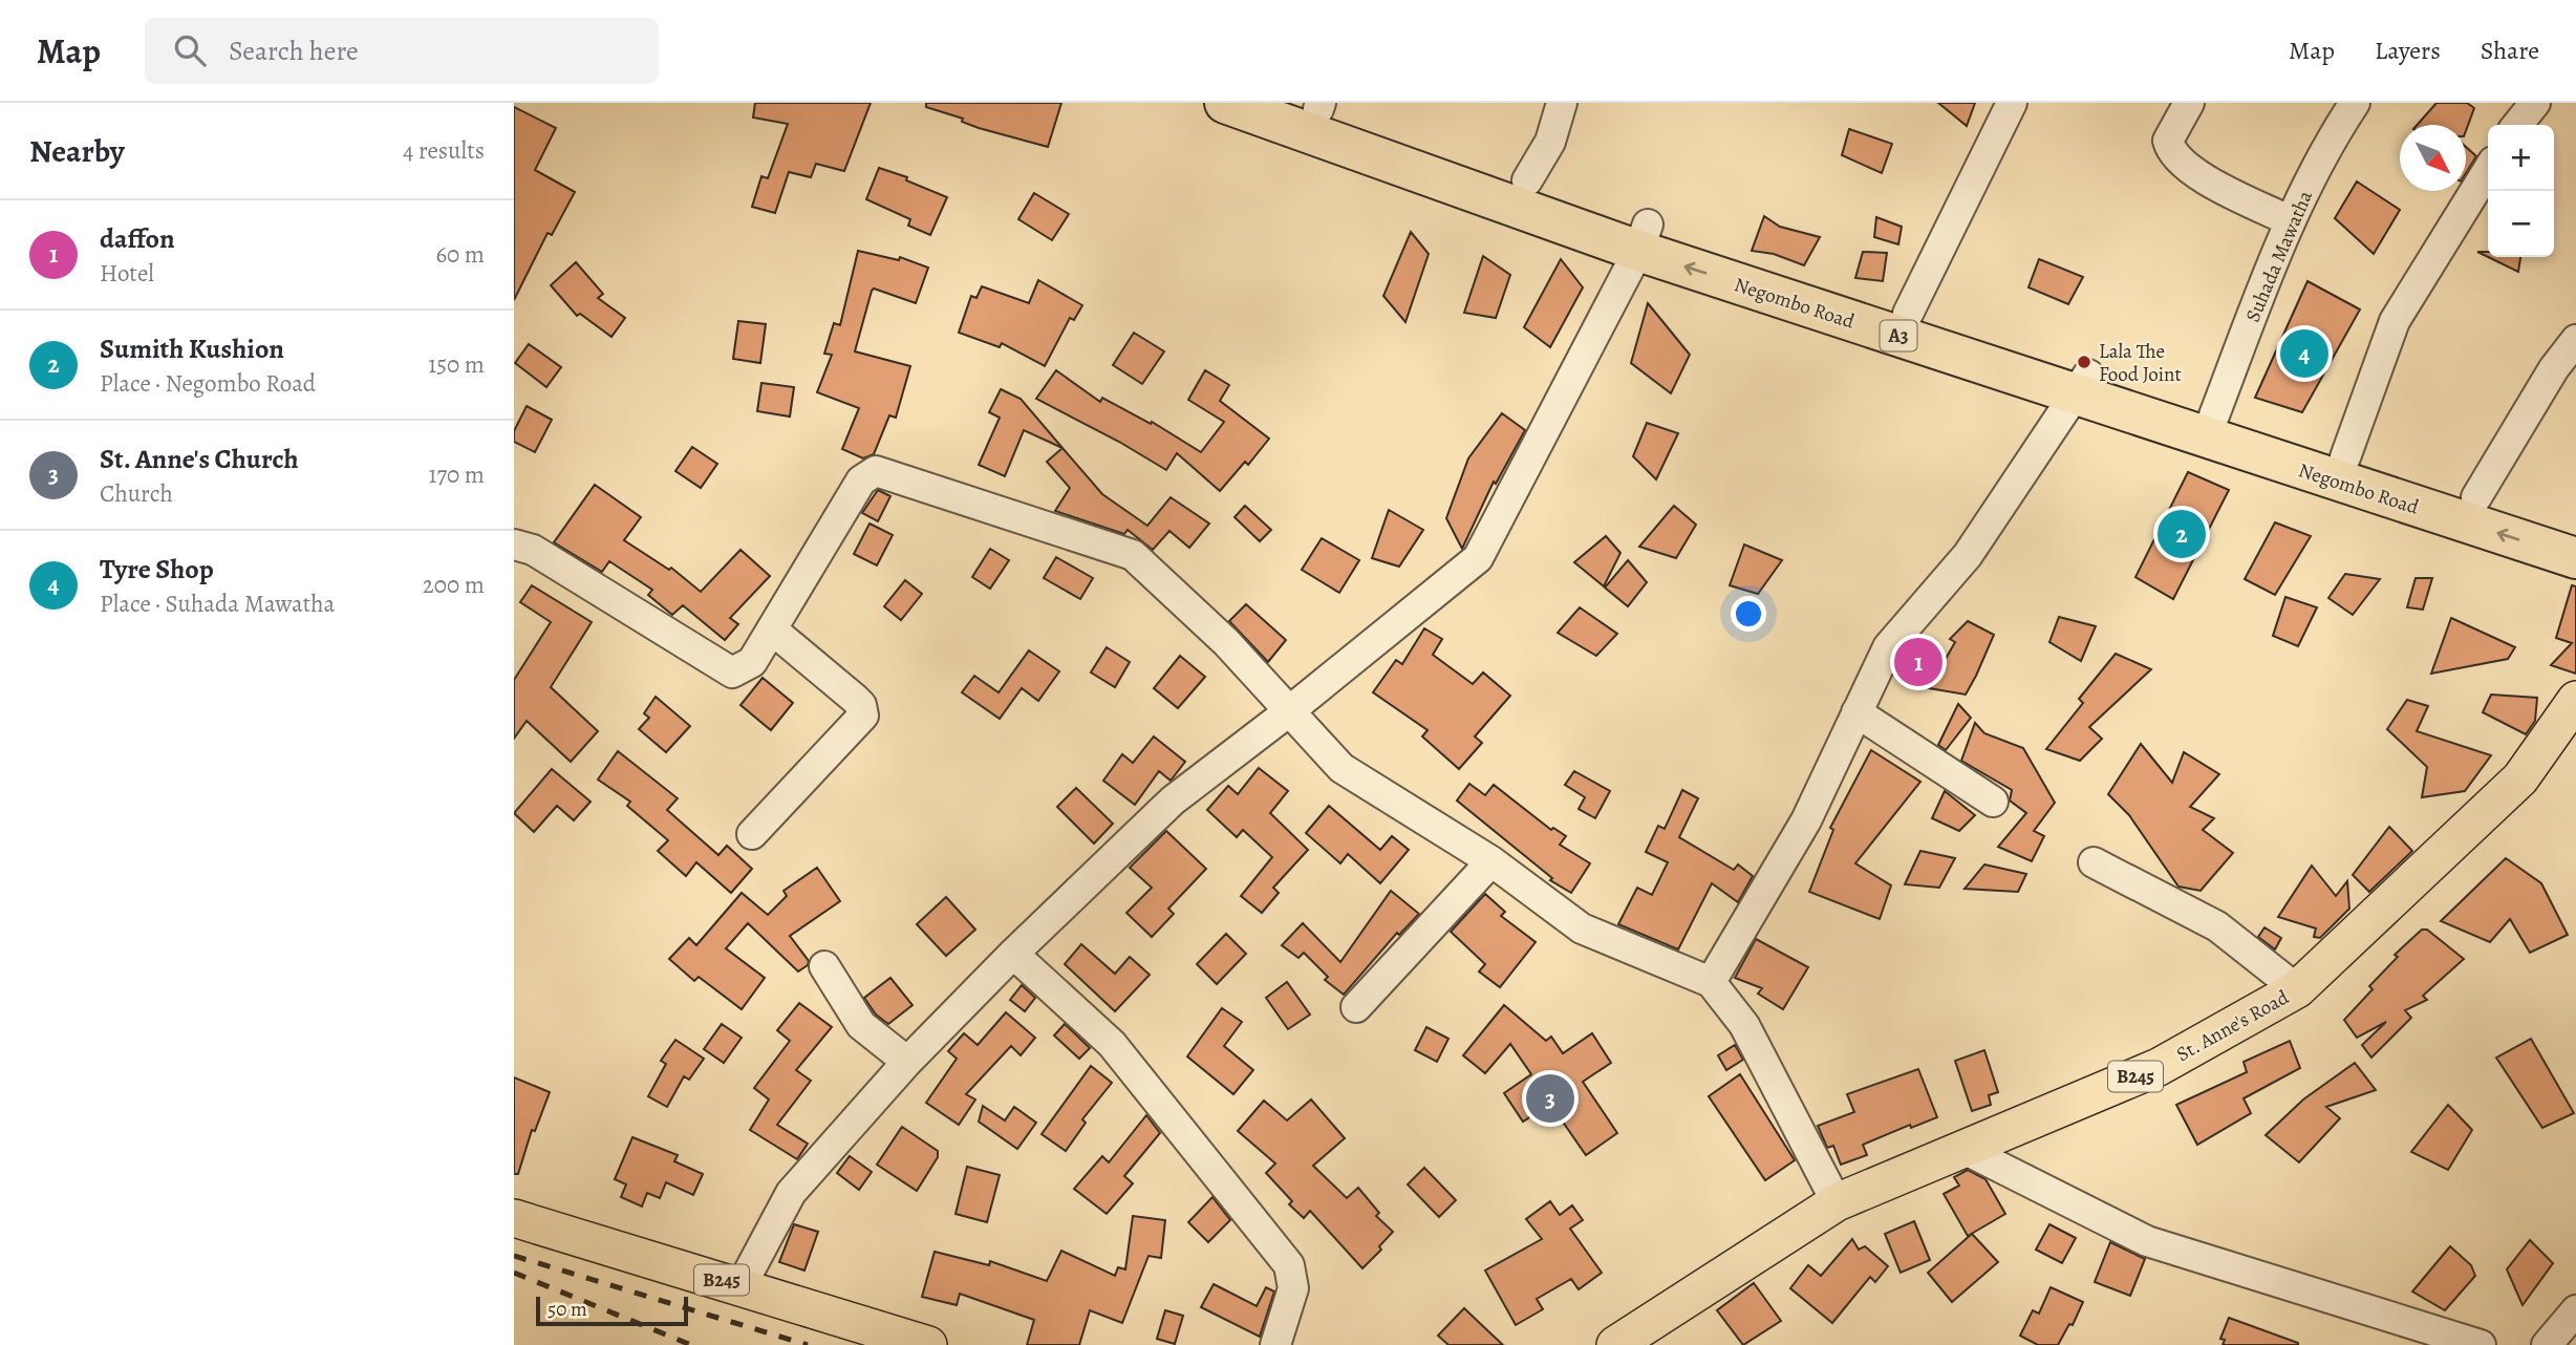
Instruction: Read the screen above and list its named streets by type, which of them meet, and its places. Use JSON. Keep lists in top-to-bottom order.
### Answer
{
  "streets": {
    "highway": ["Negombo Road", "A3"],
    "main road": ["St. Anne's Road", "B245"],
    "street": ["Suhada Mawatha"]
  },
  "crossings": [
    ["Suhada Mawatha", "Negombo Road"]
  ],
  "places": ["Lala The Food Joint"],
  "scale_bar": "50 m",
  "north": "bottom right",
  "page": {
    "header": "Map",
    "search": "Search here",
    "nav": ["Map", "Layers", "Share"],
    "heading": ["Nearby", "4 results"],
    "map_buttons": ["+", "−"],
    "list": [
      {
        "mark": "1",
        "name": "daffon",
        "note": "Hotel",
        "value": "60 m"
      },
      {
        "mark": "2",
        "name": "Sumith Kushion",
        "note": "Place · Negombo Road",
        "value": "150 m"
      },
      {
        "mark": "3",
        "name": "St. Anne's Church",
        "note": "Church",
        "value": "170 m"
      },
      {
        "mark": "4",
        "name": "Tyre Shop",
        "note": "Place · Suhada Mawatha",
        "value": "200 m"
      }
    ],
    "pins": [
      "4",
      "2",
      "1",
      "3"
    ],
    "scale": "50 m"
  }
}
